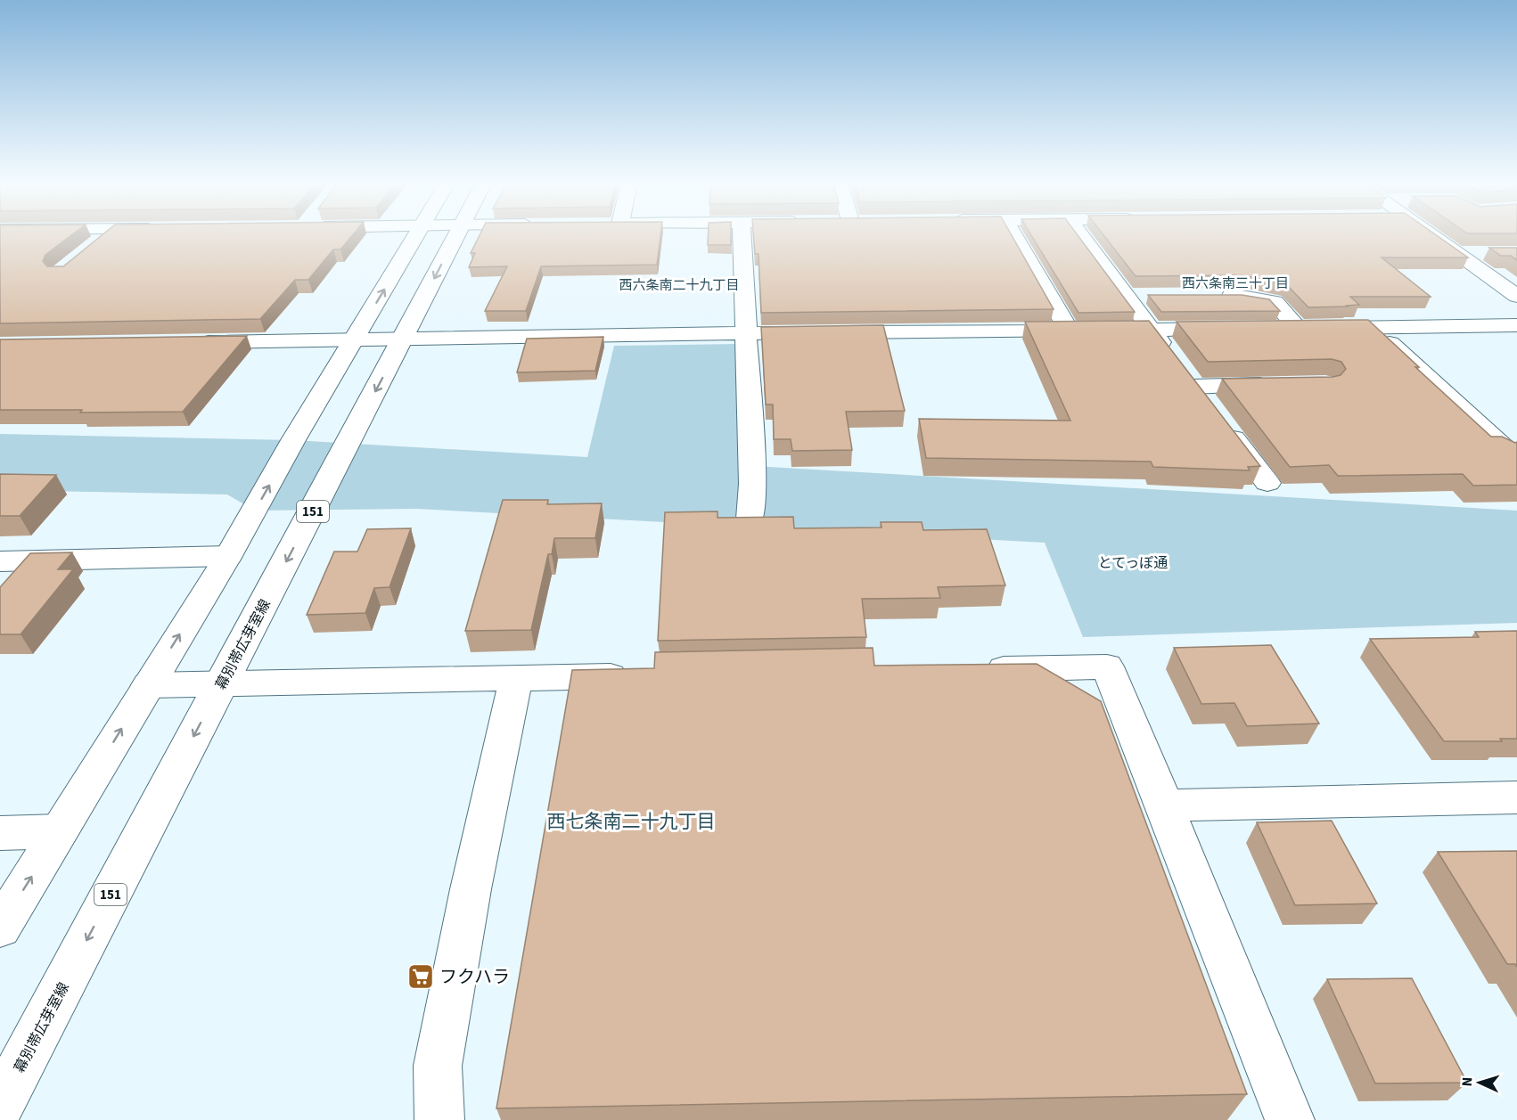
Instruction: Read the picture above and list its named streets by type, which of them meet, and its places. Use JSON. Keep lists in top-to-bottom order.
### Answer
{
  "streets": {
    "street": ["151", "幕別帯広芽室線"]
  },
  "districts": ["西六条南三十丁目", "西六条南二十九丁目", "西七条南二十九丁目"],
  "parks": ["とてっぽ通"],
  "places": {
    "supermarket": ["フクハラ"]
  },
  "north": "left"
}
